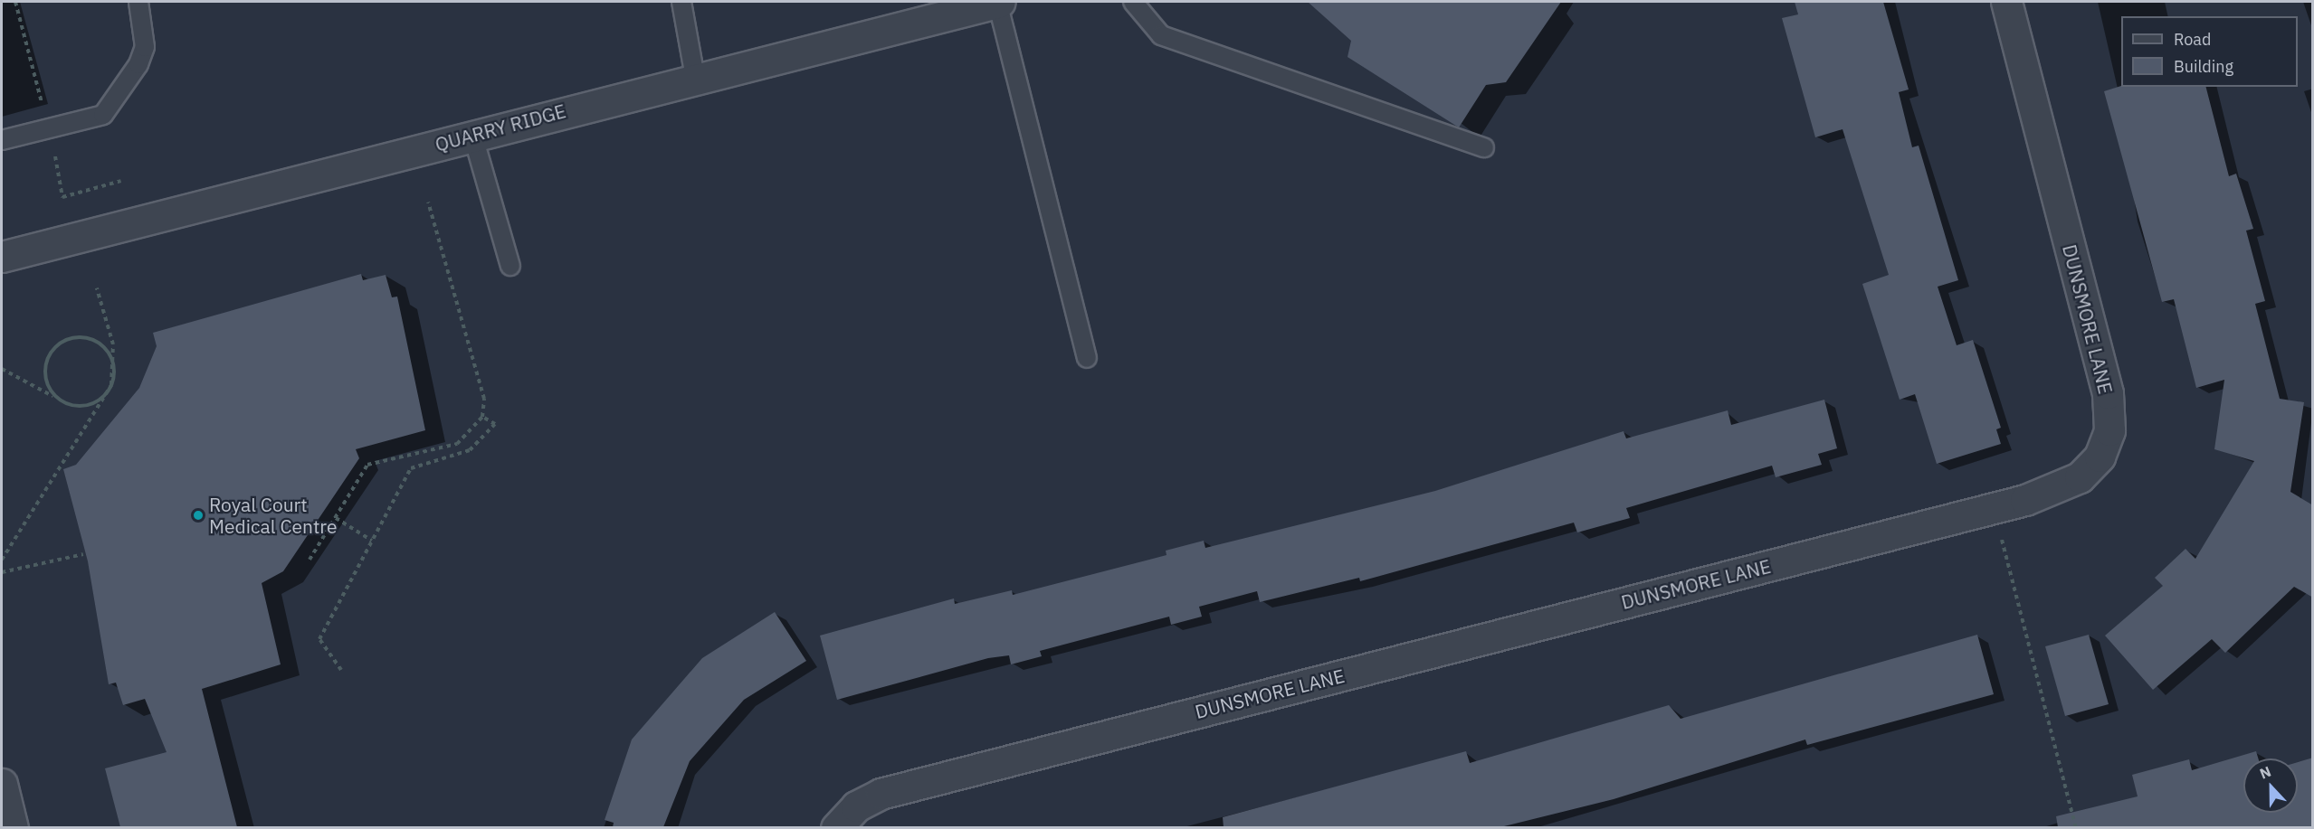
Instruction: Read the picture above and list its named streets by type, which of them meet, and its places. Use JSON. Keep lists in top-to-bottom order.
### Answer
{
  "streets": {
    "street": ["QUARRY RIDGE", "DUNSMORE LANE"]
  },
  "places": ["Royal Court Medical Centre"],
  "legend": ["Road", "Building"],
  "north": "top"
}
